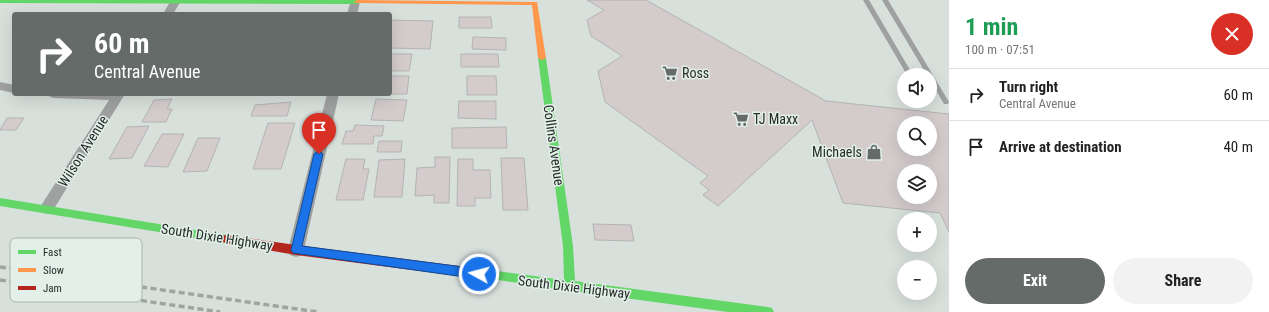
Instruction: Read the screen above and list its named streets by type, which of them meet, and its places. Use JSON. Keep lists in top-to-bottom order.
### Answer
{
  "streets": {
    "street": ["Collins Avenue", "Wilson Avenue", "South Dixie Highway"]
  },
  "crossings": [
    ["Collins Avenue", "South Dixie Highway"],
    ["Wilson Avenue", "South Dixie Highway"]
  ],
  "places": {
    "supermarket": ["Ross", "TJ Maxx"],
    "shop": ["Michaels"]
  },
  "legend": ["Fast", "Slow", "Jam"],
  "page": {
    "heading": ["1 min", "100 m · 07:51"],
    "turn": ["60 m", "Central Avenue"],
    "map_buttons": ["+", "−"],
    "list": [
      {
        "name": "Turn right",
        "note": "Central Avenue",
        "value": "60 m"
      },
      {
        "name": "Arrive at destination",
        "value": "40 m"
      }
    ],
    "buttons": ["Exit", "Share"]
  }
}
